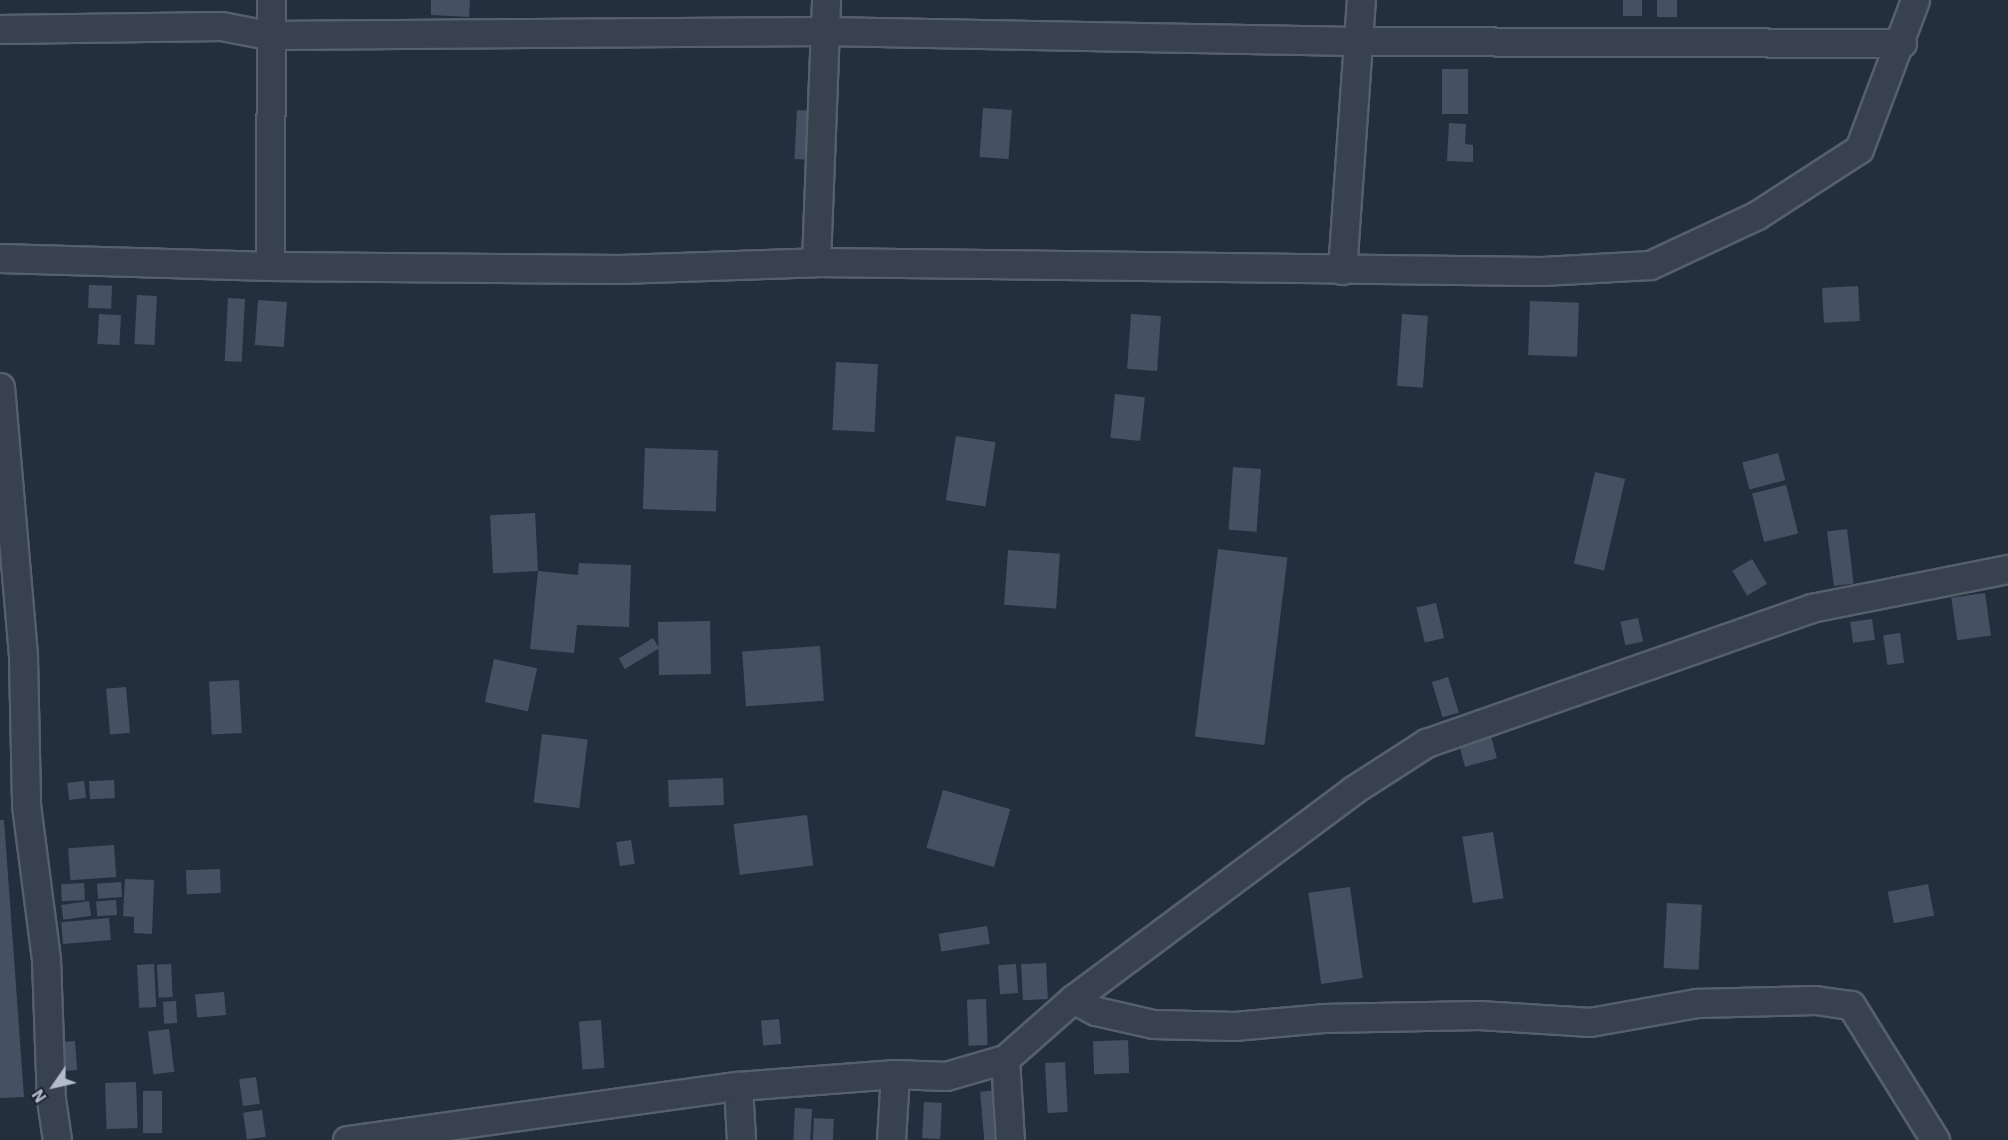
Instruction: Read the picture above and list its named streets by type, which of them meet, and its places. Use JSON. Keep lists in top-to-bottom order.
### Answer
{
  "north": "bottom left"
}
